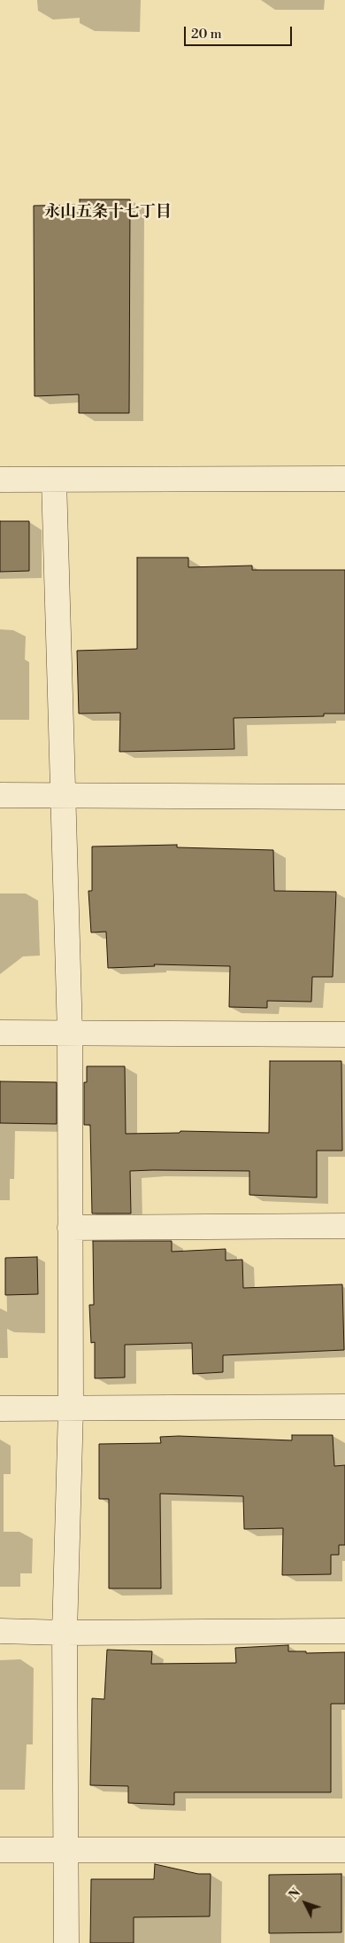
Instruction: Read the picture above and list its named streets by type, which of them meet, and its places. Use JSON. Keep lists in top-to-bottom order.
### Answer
{
  "districts": ["永山五条十七丁目"],
  "scale_bar": "20 m",
  "north": "top left"
}
